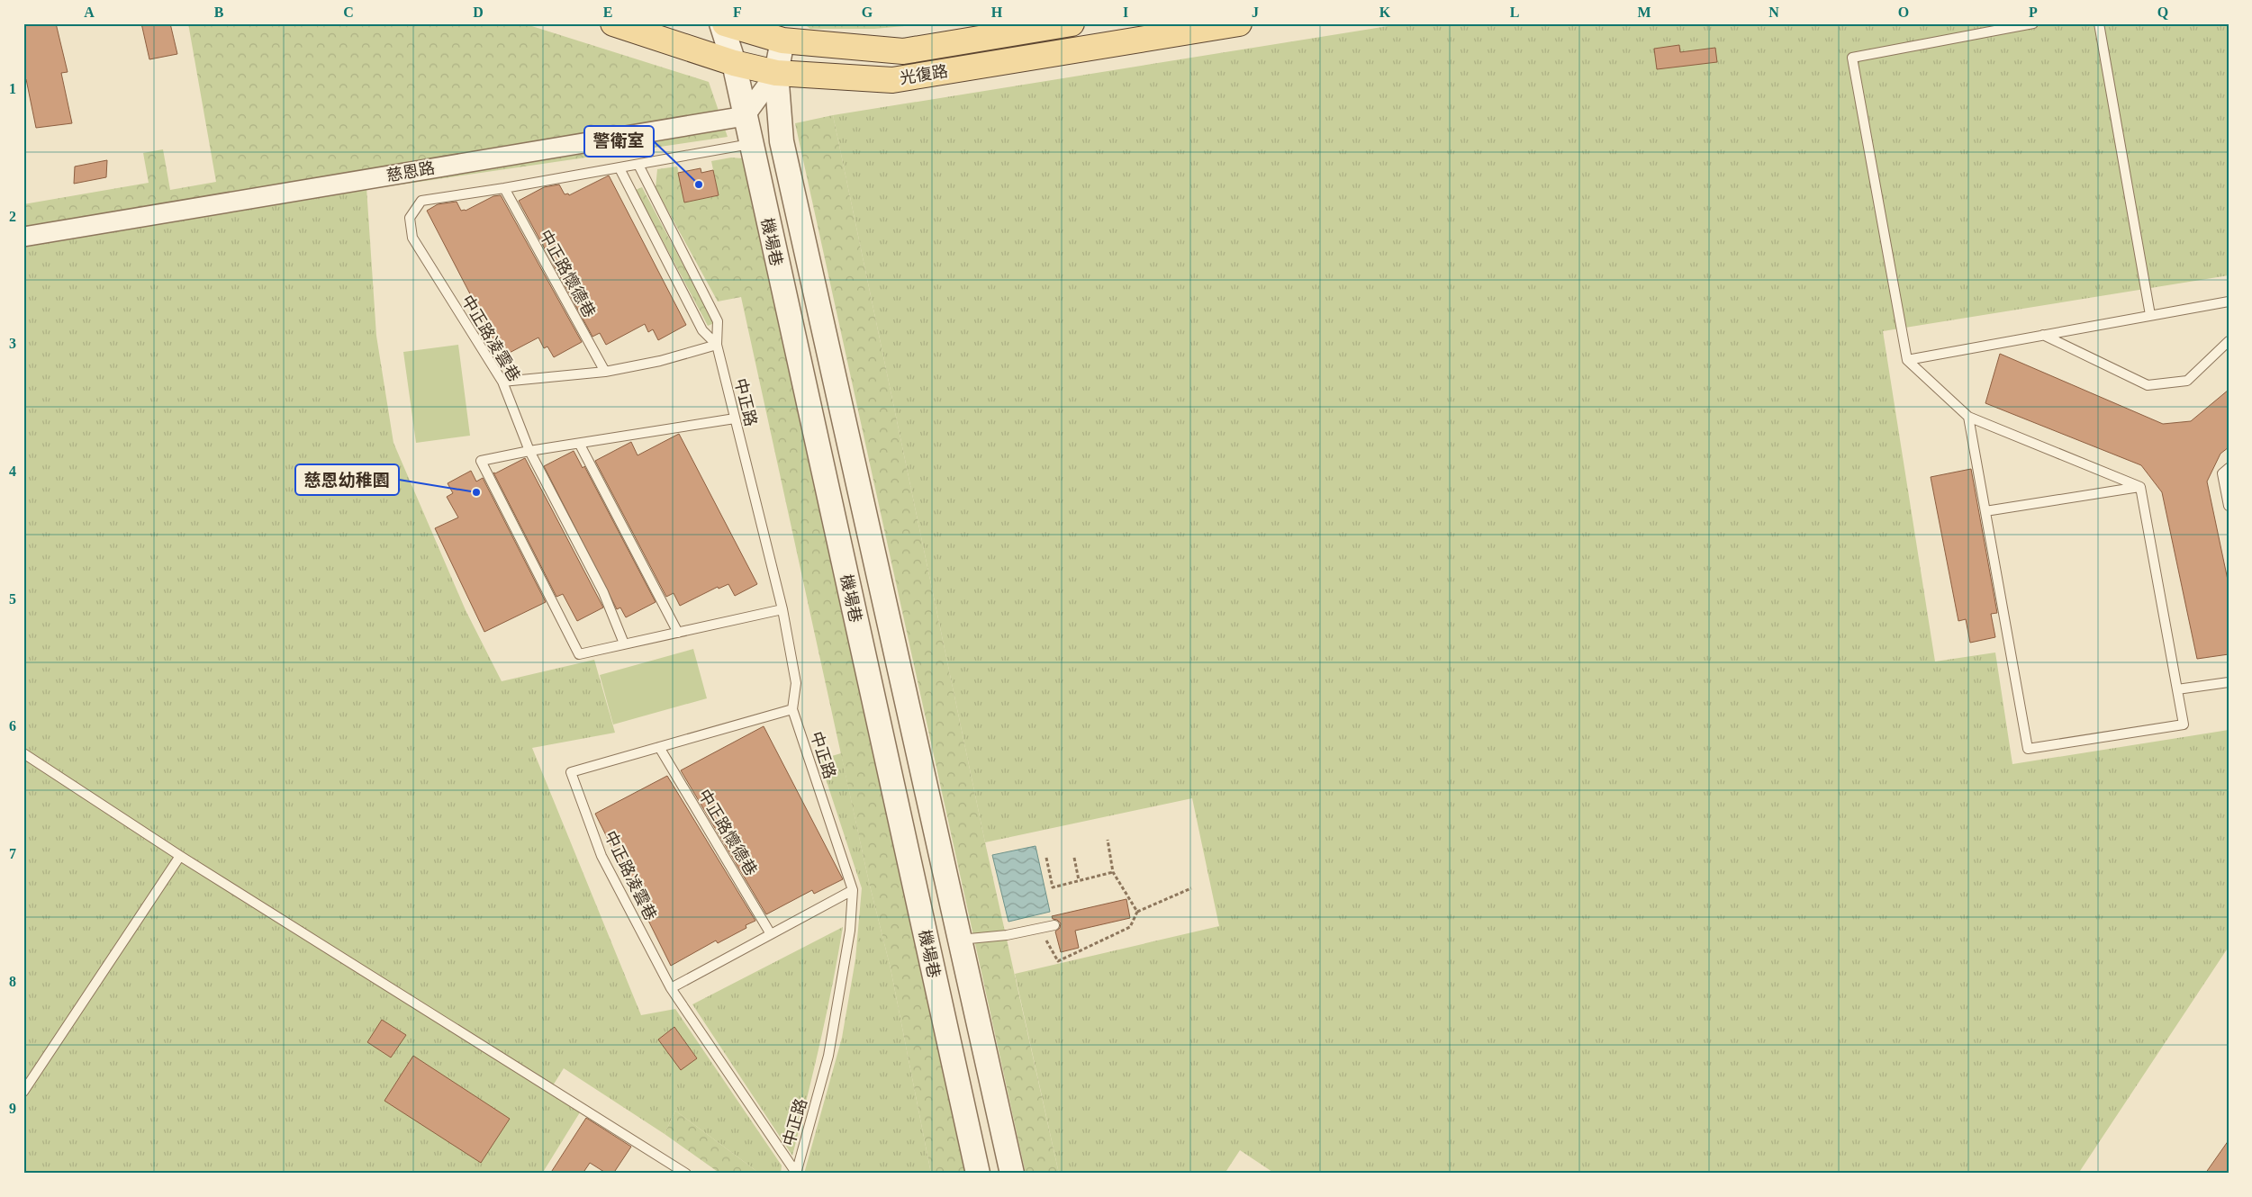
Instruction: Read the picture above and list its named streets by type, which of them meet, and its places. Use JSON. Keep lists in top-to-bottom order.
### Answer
{
  "streets": {
    "main road": ["光復路"],
    "street": ["慈恩路", "機場巷"],
    "lane": ["中正路懷德巷", "中正路凌雲巷", "中正路"]
  },
  "crossings": [
    ["光復路", "機場巷"],
    ["慈恩路", "機場巷"],
    ["中正路懷德巷", "中正路凌雲巷"],
    ["中正路凌雲巷", "中正路"]
  ],
  "places": ["警衛室", "慈恩幼稚園"],
  "grid": {
    "columns": [
      "A",
      "B",
      "C",
      "D",
      "E",
      "F",
      "G",
      "H",
      "I",
      "J",
      "K",
      "L",
      "M",
      "N",
      "O",
      "P",
      "Q"
    ],
    "rows": [
      "1",
      "2",
      "3",
      "4",
      "5",
      "6",
      "7",
      "8",
      "9"
    ]
  }
}
